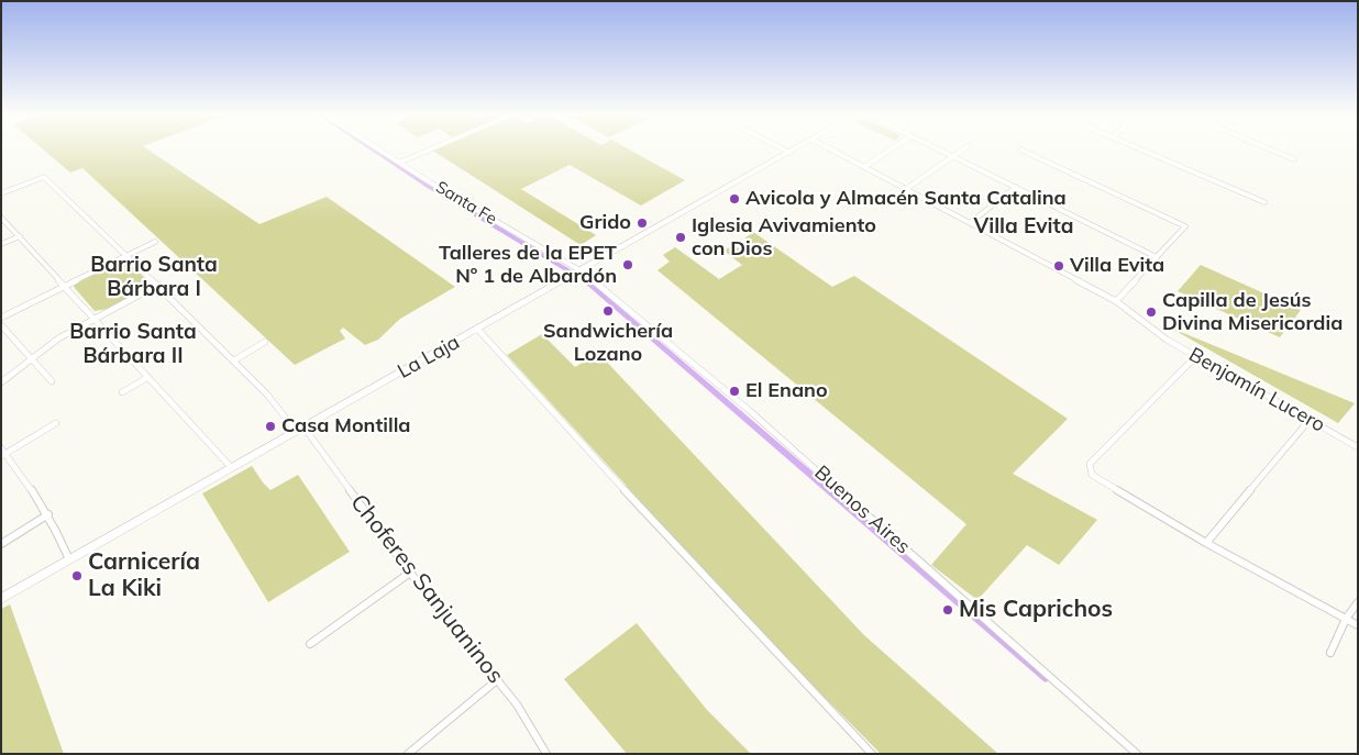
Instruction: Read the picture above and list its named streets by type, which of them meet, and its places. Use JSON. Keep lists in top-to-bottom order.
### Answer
{
  "streets": {
    "main road": ["La Laja"],
    "street": [
      "Santa Fe",
      "Benjamín Lucero",
      "Buenos Aires",
      "Choferes Sanjuaninos"
    ]
  },
  "crossings": [
    ["Santa Fe", "La Laja"],
    ["Santa Fe", "Buenos Aires"],
    ["La Laja", "Buenos Aires"],
    ["La Laja", "Choferes Sanjuaninos"]
  ],
  "districts": ["Villa Evita", "Barrio Santa Bárbara I", "Barrio Santa Bárbara II"],
  "places": [
    "Avicola y Almacén Santa Catalina",
    "Grido",
    "Iglesia Avivamiento con Dios",
    "Talleres de la EPET Nº 1 de Albardón",
    "Villa Evita",
    "Sandwichería Lozano",
    "Capilla de Jesús Divina Misericordia",
    "El Enano",
    "Casa Montilla",
    "Carnicería La Kiki",
    "Mis Caprichos"
  ]
}
